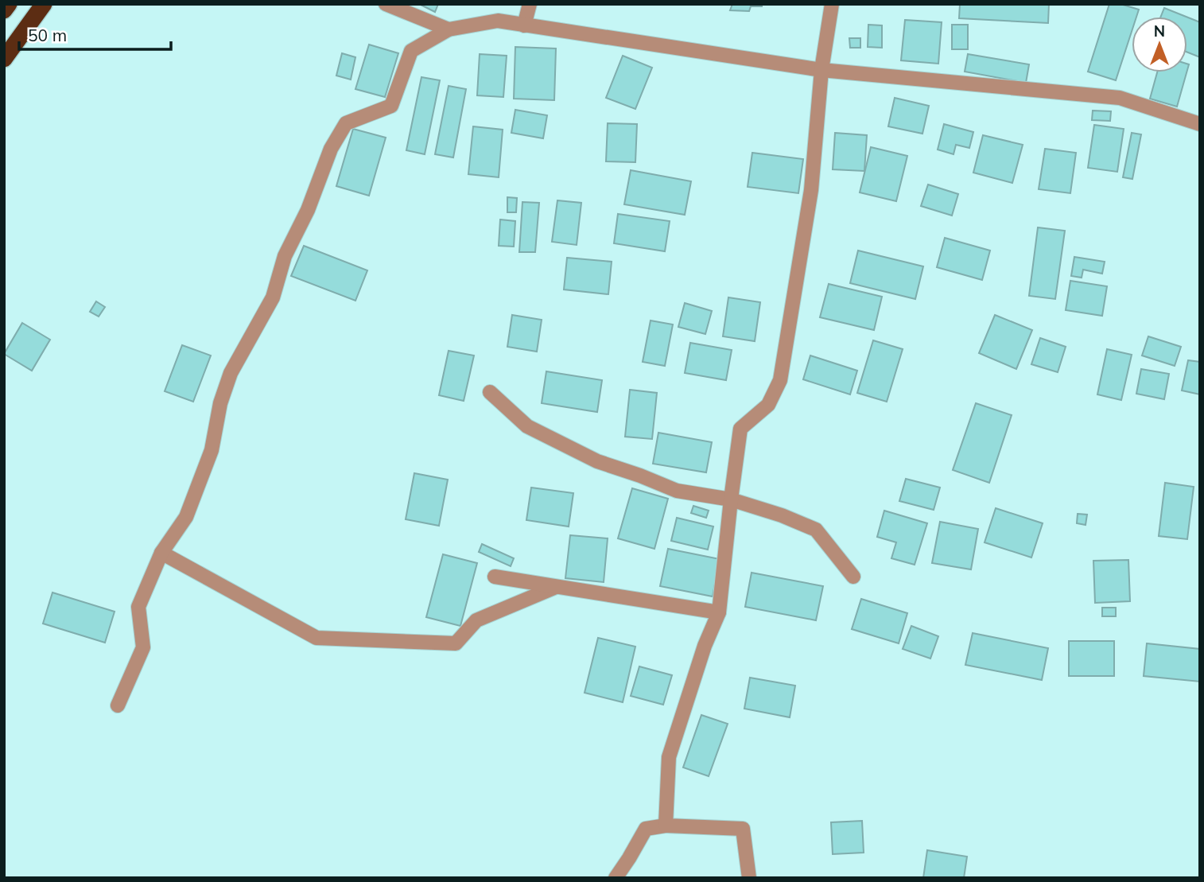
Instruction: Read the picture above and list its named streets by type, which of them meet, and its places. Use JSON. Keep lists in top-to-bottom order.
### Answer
{
  "scale_bar": "50 m",
  "north": "top"
}
